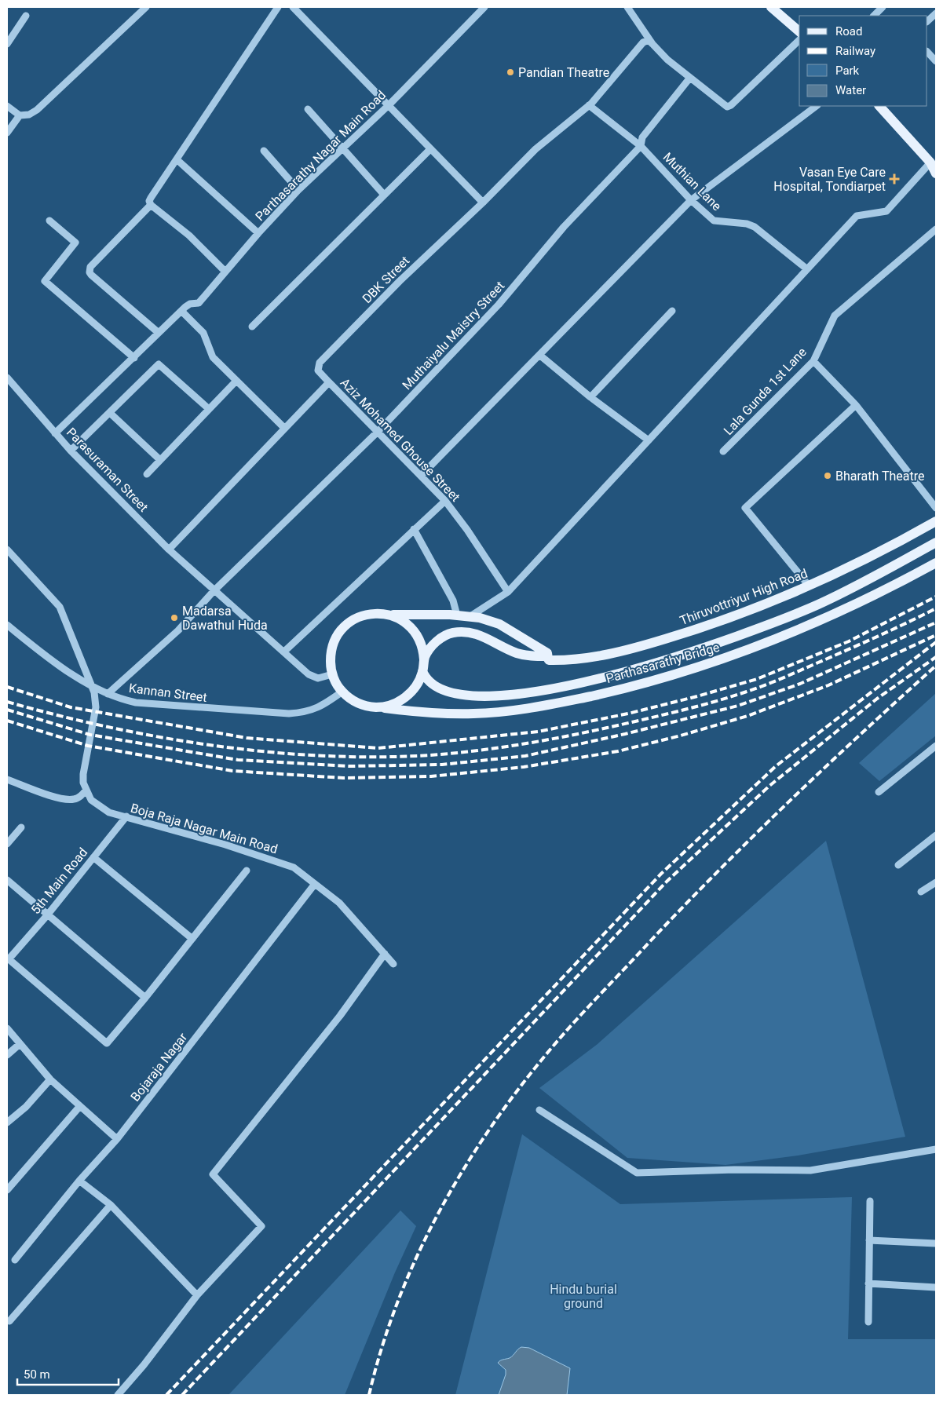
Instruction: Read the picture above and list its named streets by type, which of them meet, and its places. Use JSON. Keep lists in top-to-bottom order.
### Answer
{
  "streets": {
    "main road": ["Thiruvottriyur High Road", "Parthasarathy Bridge"],
    "street": [
      "Parthasarathy Nagar Main Road",
      "Muthian Lane",
      "DBK Street",
      "Muthaiyalu Maistry Street",
      "Lala Gunda 1st Lane",
      "Aziz Mohamed Ghouse Street",
      "Parasuraman Street",
      "Kannan Street",
      "Boja Raja Nagar Main Road",
      "5th Main Road",
      "Bojaraja Nagar"
    ]
  },
  "crossings": [
    ["Parthasarathy Nagar Main Road", "Parasuraman Street"],
    ["Muthian Lane", "DBK Street"],
    ["Muthian Lane", "Muthaiyalu Maistry Street"],
    ["DBK Street", "Aziz Mohamed Ghouse Street"],
    ["Muthaiyalu Maistry Street", "Aziz Mohamed Ghouse Street"],
    ["Muthaiyalu Maistry Street", "Parasuraman Street"],
    ["Muthaiyalu Maistry Street", "Kannan Street"],
    ["Parasuraman Street", "Thiruvottriyur High Road"],
    ["Parasuraman Street", "Parthasarathy Bridge"],
    ["Parasuraman Street", "Kannan Street"],
    ["Thiruvottriyur High Road", "Parthasarathy Bridge"],
    ["Thiruvottriyur High Road", "Kannan Street"],
    ["Parthasarathy Bridge", "Kannan Street"],
    ["Boja Raja Nagar Main Road", "5th Main Road"],
    ["Boja Raja Nagar Main Road", "Bojaraja Nagar"]
  ],
  "parks": ["Hindu burial ground"],
  "places": {
    "other": ["Pandian Theatre", "Bharath Theatre", "Madarsa Dawathul Huda"],
    "health": ["Vasan Eye Care Hospital, Tondiarpet"]
  },
  "legend": [
    "Road",
    "Railway",
    "Park",
    "Water"
  ],
  "scale_bar": "50 m"
}
